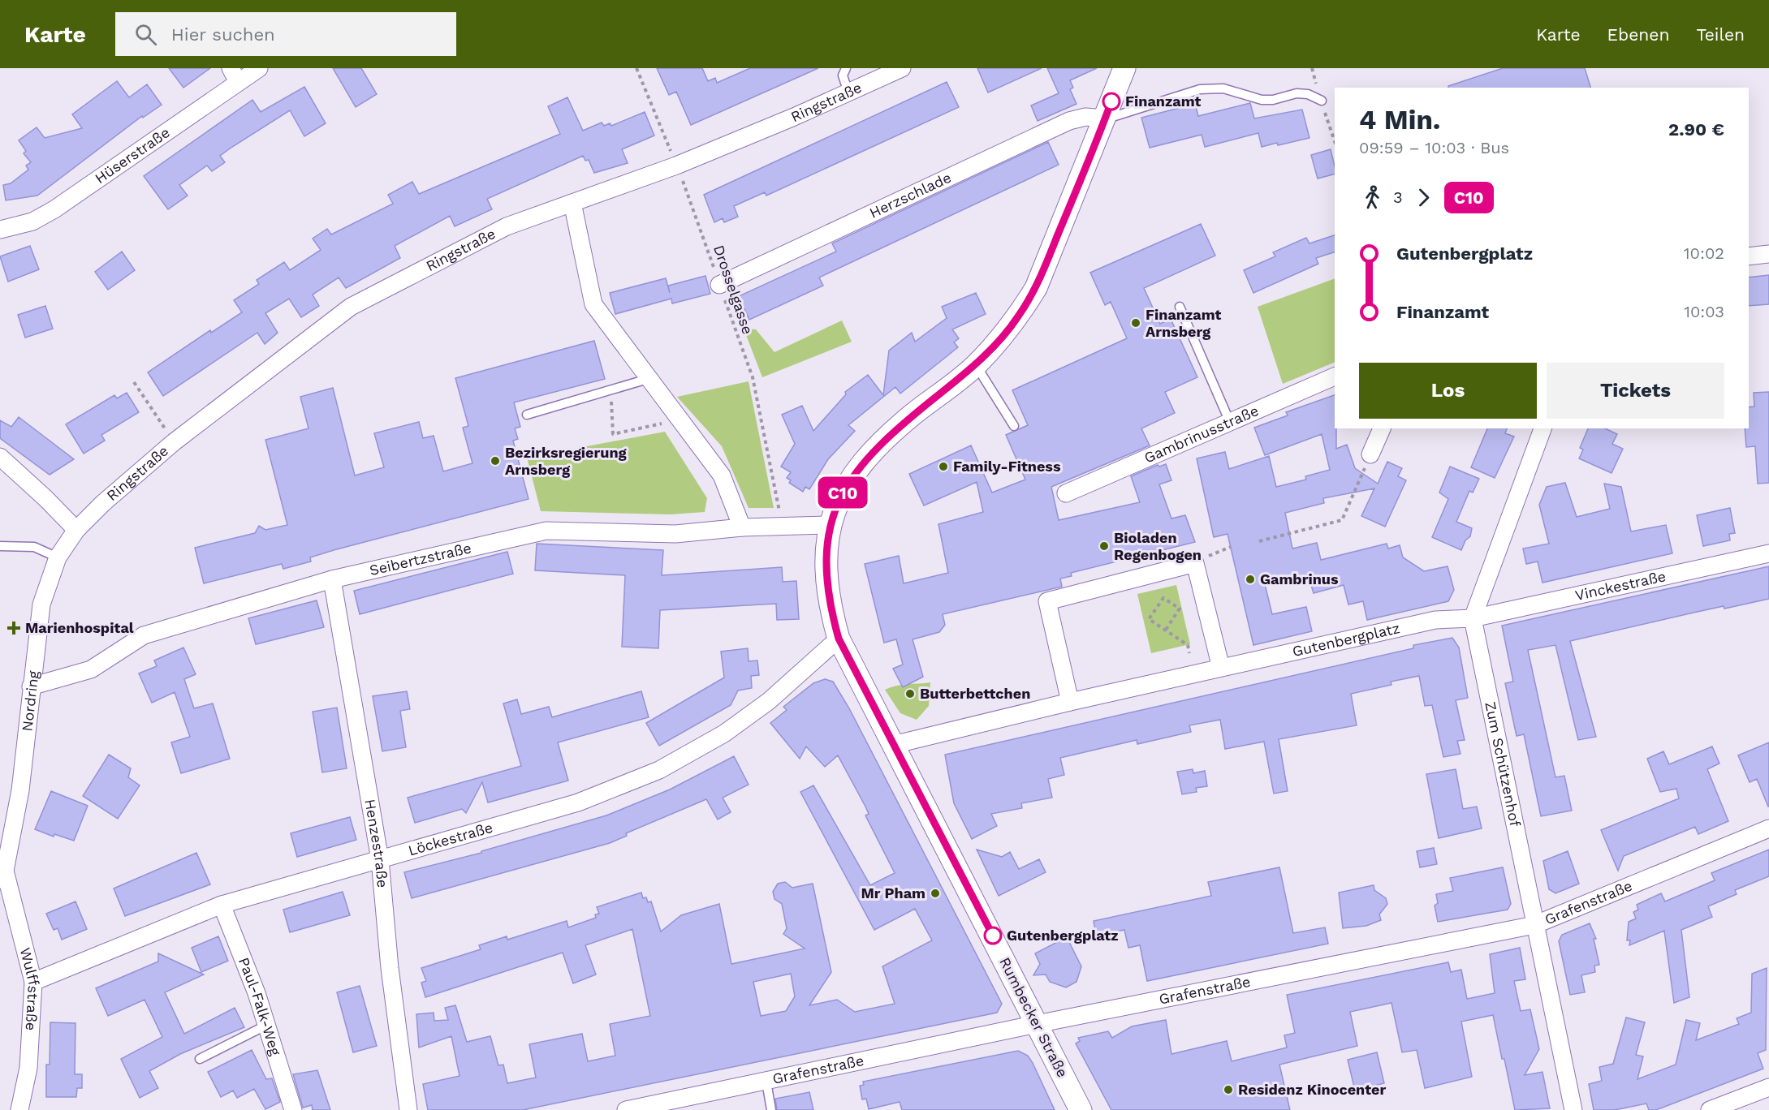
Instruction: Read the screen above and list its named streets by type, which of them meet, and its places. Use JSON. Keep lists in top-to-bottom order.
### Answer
{
  "streets": {
    "street": [
      "Ringstraße",
      "Hüserstraße",
      "Herzschlade",
      "Gambrinusstraße",
      "Seibertzstraße",
      "Vinckestraße",
      "Gutenbergplatz",
      "Nordring",
      "Zum Schützenhof",
      "Löckestraße",
      "Henzestraße",
      "Grafenstraße",
      "Wulffstraße",
      "Paul-Falk-Weg",
      "Rumbecker Straße"
    ],
    "path": ["Drosselgasse"]
  },
  "crossings": [
    ["Ringstraße", "Drosselgasse"],
    ["Ringstraße", "Nordring"],
    ["Herzschlade", "Drosselgasse"],
    ["Herzschlade", "Rumbecker Straße"],
    ["Drosselgasse", "Seibertzstraße"],
    ["Seibertzstraße", "Nordring"],
    ["Seibertzstraße", "Henzestraße"],
    ["Seibertzstraße", "Rumbecker Straße"],
    ["Vinckestraße", "Gutenbergplatz"],
    ["Vinckestraße", "Zum Schützenhof"],
    ["Gutenbergplatz", "Zum Schützenhof"],
    ["Gutenbergplatz", "Rumbecker Straße"],
    ["Nordring", "Wulffstraße"],
    ["Zum Schützenhof", "Grafenstraße"],
    ["Löckestraße", "Henzestraße"],
    ["Löckestraße", "Wulffstraße"],
    ["Löckestraße", "Paul-Falk-Weg"],
    ["Löckestraße", "Rumbecker Straße"],
    ["Grafenstraße", "Rumbecker Straße"]
  ],
  "places": {
    "other": [
      "Finanzamt",
      "Finanzamt Arnsberg",
      "Bezirksregierung Arnsberg",
      "Family-Fitness",
      "Bioladen Regenbogen",
      "Gambrinus",
      "Butterbettchen",
      "Mr Pham",
      "Gutenbergplatz",
      "Residenz Kinocenter"
    ],
    "health": ["Marienhospital"]
  },
  "lines": ["bus line C10"],
  "page": {
    "header": "Karte",
    "search": "Hier suchen",
    "nav": ["Karte", "Ebenen", "Teilen"],
    "on_map": "C10",
    "heading": ["4 Min.", "09:59 – 10:03 · Bus", "2.90 €"],
    "legs": ["3", "C10"],
    "list": [
      {
        "name": "Gutenbergplatz",
        "value": "10:02"
      },
      {
        "name": "Finanzamt",
        "value": "10:03"
      }
    ],
    "buttons": ["Los", "Tickets"]
  }
}
